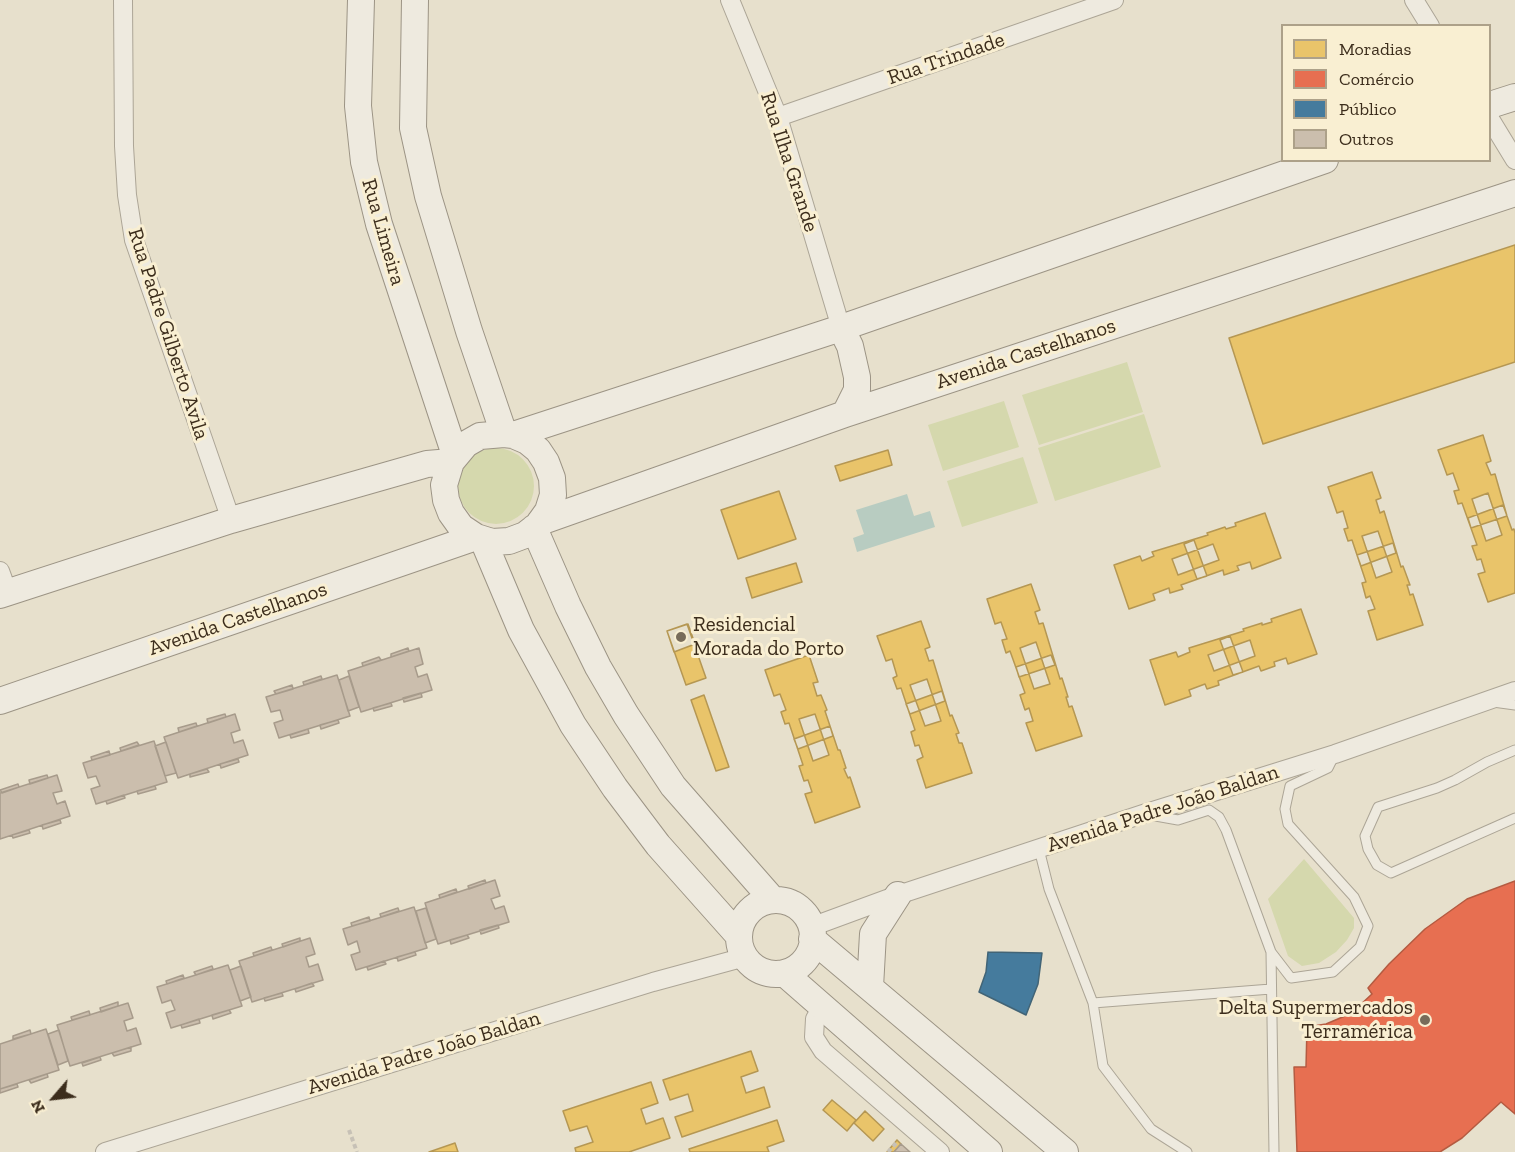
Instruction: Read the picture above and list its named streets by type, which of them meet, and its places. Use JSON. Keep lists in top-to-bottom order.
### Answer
{
  "streets": {
    "main road": ["Rua Limeira", "Avenida Castelhanos"],
    "street": [
      "Rua Trindade",
      "Rua Ilha Grande",
      "Rua Padre Gilberto Avila",
      "Avenida Padre João Baldan"
    ]
  },
  "crossings": [
    ["Rua Trindade", "Rua Ilha Grande"],
    ["Rua Limeira", "Avenida Castelhanos"]
  ],
  "places": ["Residencial Morada do Porto", "Delta Supermercados Terramérica"],
  "legend": [
    "Moradias",
    "Comércio",
    "Público",
    "Outros"
  ],
  "north": "bottom left"
}
